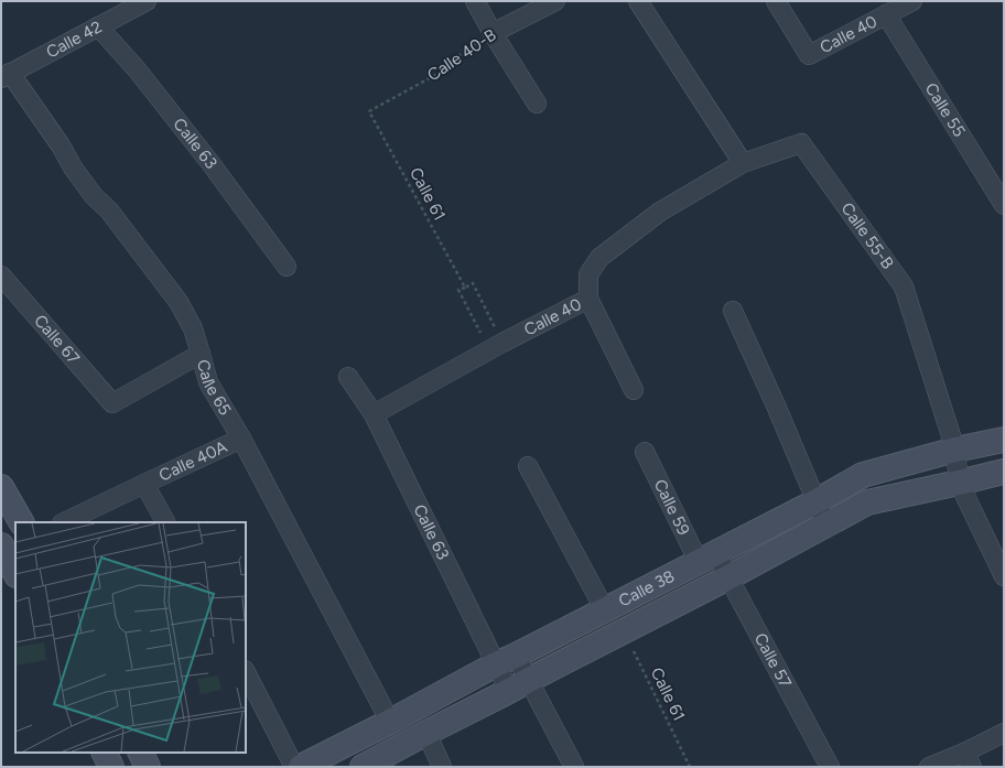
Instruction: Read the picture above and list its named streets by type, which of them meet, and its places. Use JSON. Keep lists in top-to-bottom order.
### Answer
{
  "streets": {
    "street": [
      "Calle 40",
      "Calle 42",
      "Calle 40-B",
      "Calle 55",
      "Calle 63",
      "Calle 55-B",
      "Calle 67",
      "Calle 65",
      "Calle 40A",
      "Calle 59",
      "Calle 38",
      "Calle 57"
    ],
    "path": ["Calle 61"]
  },
  "crossings": [
    ["Calle 40", "Calle 55"],
    ["Calle 40", "Calle 63"],
    ["Calle 40", "Calle 61"],
    ["Calle 40", "Calle 55-B"],
    ["Calle 42", "Calle 63"],
    ["Calle 42", "Calle 65"],
    ["Calle 40-B", "Calle 61"],
    ["Calle 63", "Calle 38"],
    ["Calle 61", "Calle 38"],
    ["Calle 55-B", "Calle 38"],
    ["Calle 67", "Calle 65"],
    ["Calle 65", "Calle 40A"],
    ["Calle 65", "Calle 38"],
    ["Calle 59", "Calle 38"],
    ["Calle 59", "Calle 57"],
    ["Calle 38", "Calle 57"]
  ]
}
